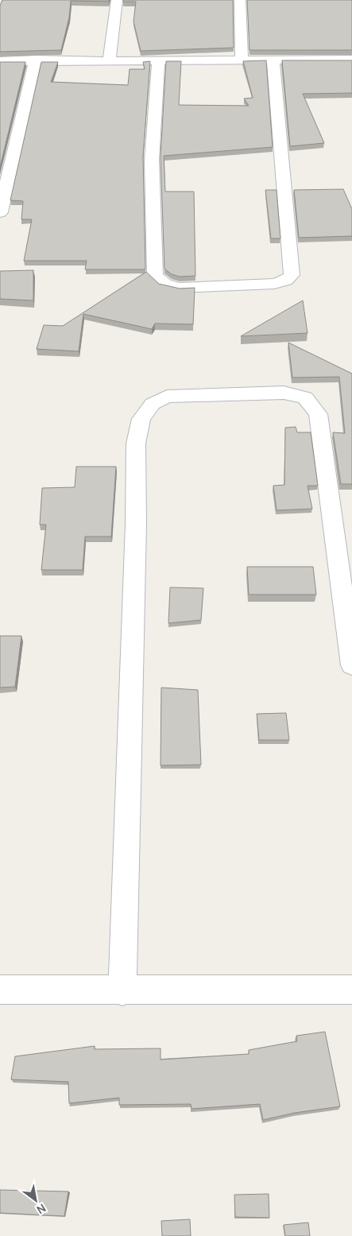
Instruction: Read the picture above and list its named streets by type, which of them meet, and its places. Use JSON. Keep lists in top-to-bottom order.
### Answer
{
  "north": "bottom right"
}
